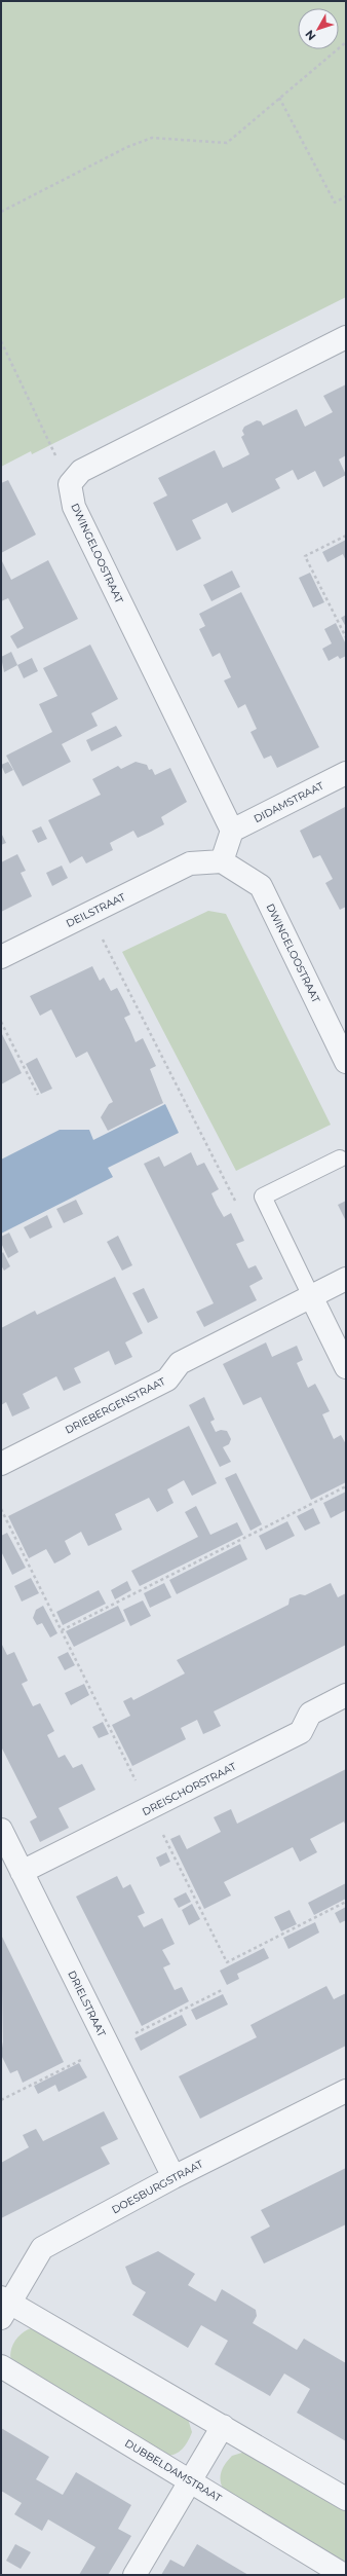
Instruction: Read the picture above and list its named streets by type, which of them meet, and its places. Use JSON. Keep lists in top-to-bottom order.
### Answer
{
  "streets": {
    "street": [
      "DWINGELOOSTRAAT",
      "DIDAMSTRAAT",
      "DEILSTRAAT",
      "DRIEBERGENSTRAAT",
      "DREISCHORSTRAAT",
      "DRIELSTRAAT",
      "DOESBURGSTRAAT",
      "DUBBELDAMSTRAAT"
    ]
  },
  "crossings": [
    ["DWINGELOOSTRAAT", "DIDAMSTRAAT"],
    ["DWINGELOOSTRAAT", "DEILSTRAAT"],
    ["DREISCHORSTRAAT", "DRIELSTRAAT"],
    ["DRIELSTRAAT", "DOESBURGSTRAAT"]
  ],
  "north": "bottom left"
}
